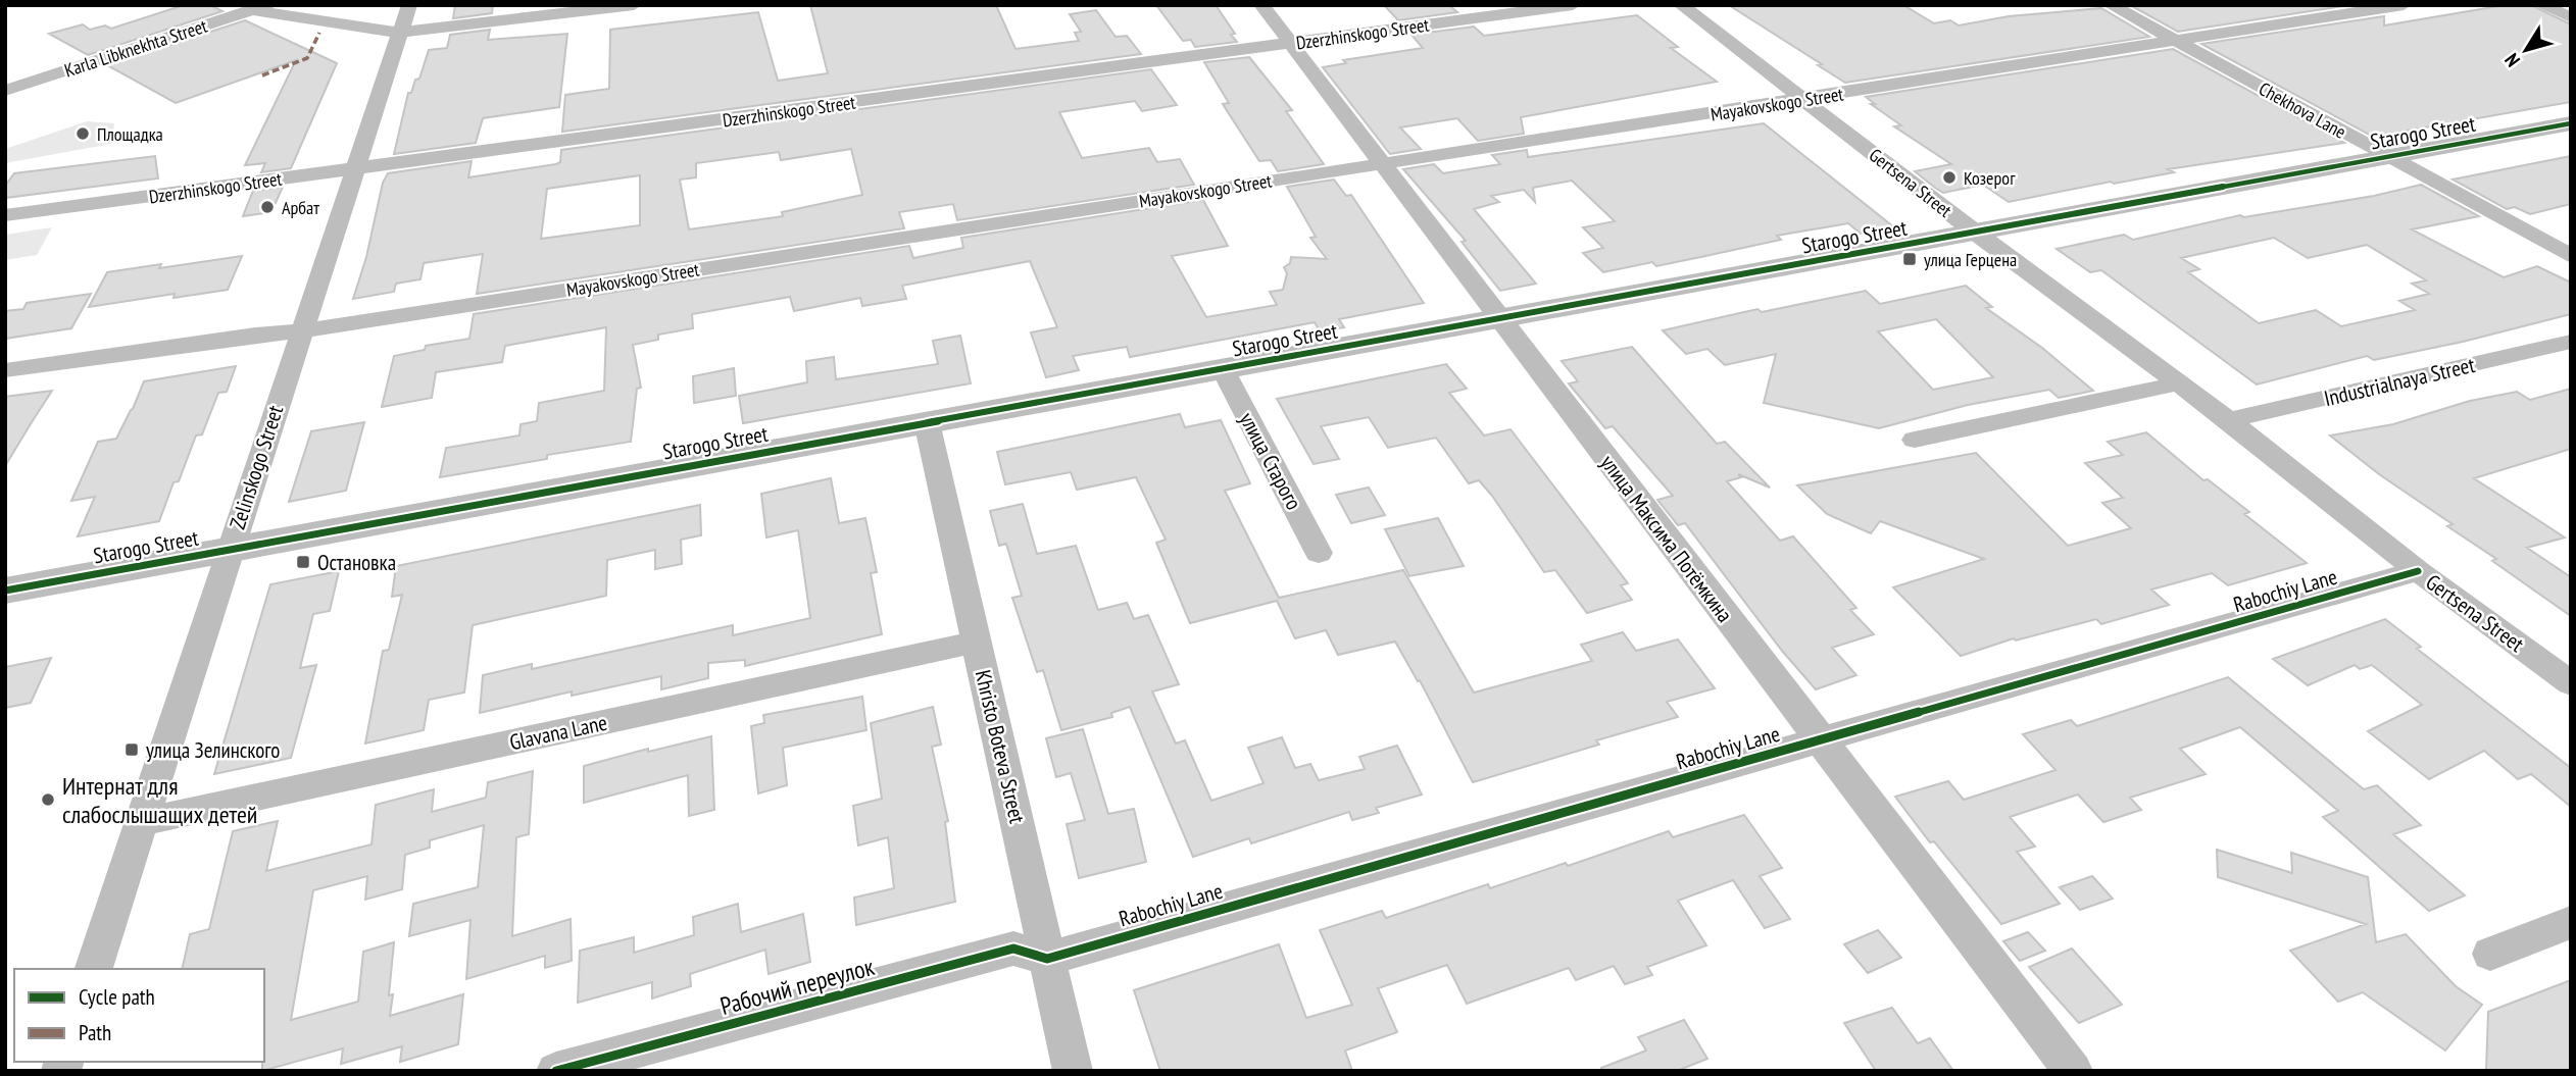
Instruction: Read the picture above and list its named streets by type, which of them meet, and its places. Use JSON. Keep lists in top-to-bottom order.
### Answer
{
  "streets": {
    "street": [
      "Dzerzhinskogo Street",
      "Karla Libknekhta Street",
      "Mayakovskogo Street",
      "Chekhova Lane",
      "Starogo Street",
      "Gertsena Street",
      "Industrialnaya Street",
      "улица Старого",
      "Zelinskogo Street",
      "улица Максима Потёмкина",
      "Rabochiy Lane",
      "Glavana Lane",
      "Khristo Boteva Street",
      "Рабочий переулок"
    ]
  },
  "crossings": [
    ["Dzerzhinskogo Street", "Zelinskogo Street"],
    ["Dzerzhinskogo Street", "улица Максима Потёмкина"],
    ["Mayakovskogo Street", "Chekhova Lane"],
    ["Mayakovskogo Street", "Gertsena Street"],
    ["Mayakovskogo Street", "Zelinskogo Street"],
    ["Mayakovskogo Street", "улица Максима Потёмкина"],
    ["Chekhova Lane", "Starogo Street"],
    ["Starogo Street", "Gertsena Street"],
    ["Starogo Street", "улица Старого"],
    ["Starogo Street", "Zelinskogo Street"],
    ["Starogo Street", "улица Максима Потёмкина"],
    ["Starogo Street", "Khristo Boteva Street"],
    ["Gertsena Street", "Industrialnaya Street"],
    ["Gertsena Street", "Rabochiy Lane"],
    ["Zelinskogo Street", "Glavana Lane"],
    ["улица Максима Потёмкина", "Rabochiy Lane"],
    ["Rabochiy Lane", "Khristo Boteva Street"],
    ["Rabochiy Lane", "Рабочий переулок"],
    ["Glavana Lane", "Khristo Boteva Street"],
    ["Khristo Boteva Street", "Рабочий переулок"]
  ],
  "places": {
    "other": [
      "Площадка",
      "Козерог",
      "Арбат",
      "Интернат для слабослышащих детей"
    ],
    "transit": ["улица Герцена", "Остановка", "улица Зелинского"]
  },
  "legend": ["Cycle path", "Path"],
  "north": "bottom left"
}
